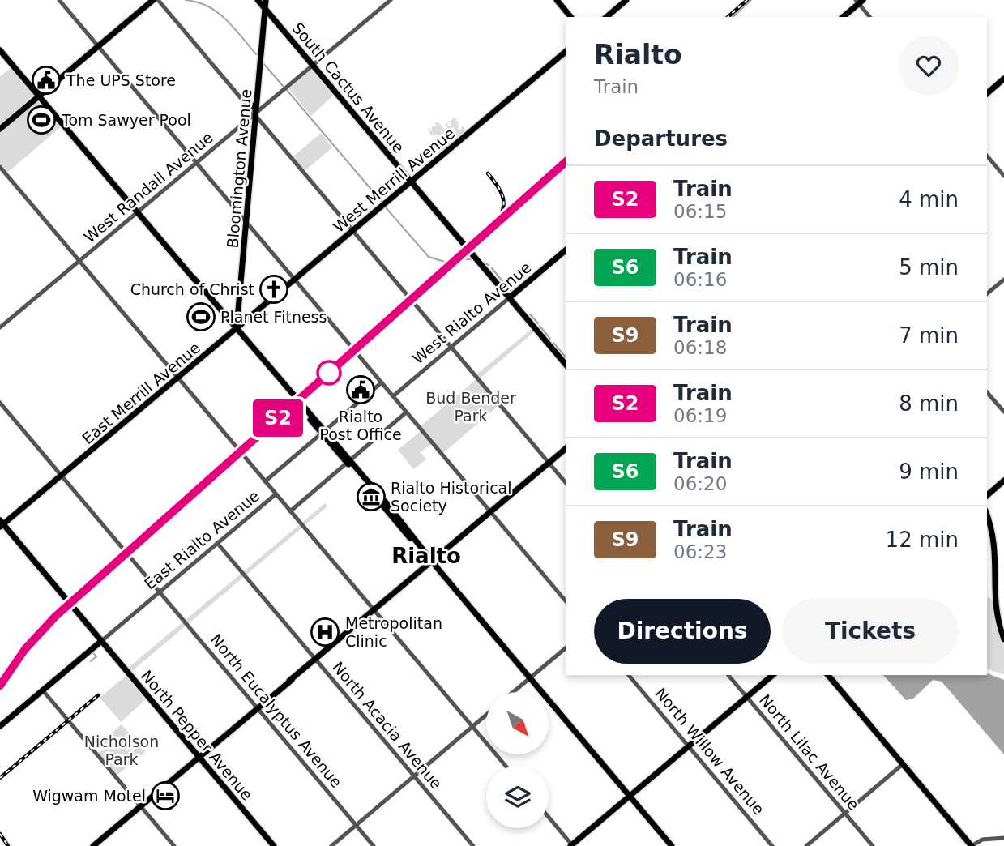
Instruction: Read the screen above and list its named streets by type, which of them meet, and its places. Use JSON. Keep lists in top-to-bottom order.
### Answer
{
  "streets": {
    "main road": [
      "South Cactus Avenue",
      "Bloomington Avenue",
      "West Merrill Avenue",
      "West Rialto Avenue",
      "East Merrill Avenue",
      "North Pepper Avenue"
    ],
    "street": [
      "West Randall Avenue",
      "East Rialto Avenue",
      "North Eucalyptus Avenue",
      "North Acacia Avenue",
      "North Willow Avenue",
      "North Lilac Avenue"
    ]
  },
  "crossings": [
    ["South Cactus Avenue", "Bloomington Avenue"],
    ["South Cactus Avenue", "West Merrill Avenue"],
    ["South Cactus Avenue", "West Rialto Avenue"],
    ["Bloomington Avenue", "West Merrill Avenue"],
    ["Bloomington Avenue", "West Randall Avenue"],
    ["Bloomington Avenue", "East Merrill Avenue"],
    ["West Merrill Avenue", "East Merrill Avenue"],
    ["East Merrill Avenue", "North Eucalyptus Avenue"],
    ["East Merrill Avenue", "North Pepper Avenue"],
    ["East Rialto Avenue", "North Eucalyptus Avenue"],
    ["East Rialto Avenue", "North Acacia Avenue"],
    ["East Rialto Avenue", "North Pepper Avenue"]
  ],
  "districts": ["Rialto"],
  "parks": ["Bud Bender Park", "Nicholson Park"],
  "places": {
    "public building": ["The UPS Store", "Rialto Post Office"],
    "sports": ["Tom Sawyer Pool", "Planet Fitness"],
    "church": ["Church of Christ"],
    "museum": ["Rialto Historical Society"],
    "hospital": ["Metropolitan Clinic"],
    "hotel": ["Wigwam Motel"]
  },
  "north": "bottom right",
  "page": {
    "on_map": "S2",
    "heading": [
      ["Rialto", "Train"],
      "Departures"
    ],
    "list": [
      {
        "mark": "S2",
        "name": "Train",
        "note": "06:15",
        "value": "4 min"
      },
      {
        "mark": "S6",
        "name": "Train",
        "note": "06:16",
        "value": "5 min"
      },
      {
        "mark": "S9",
        "name": "Train",
        "note": "06:18",
        "value": "7 min"
      },
      {
        "mark": "S2",
        "name": "Train",
        "note": "06:19",
        "value": "8 min"
      },
      {
        "mark": "S6",
        "name": "Train",
        "note": "06:20",
        "value": "9 min"
      },
      {
        "mark": "S9",
        "name": "Train",
        "note": "06:23",
        "value": "12 min"
      }
    ],
    "buttons": ["Directions", "Tickets"]
  }
}
